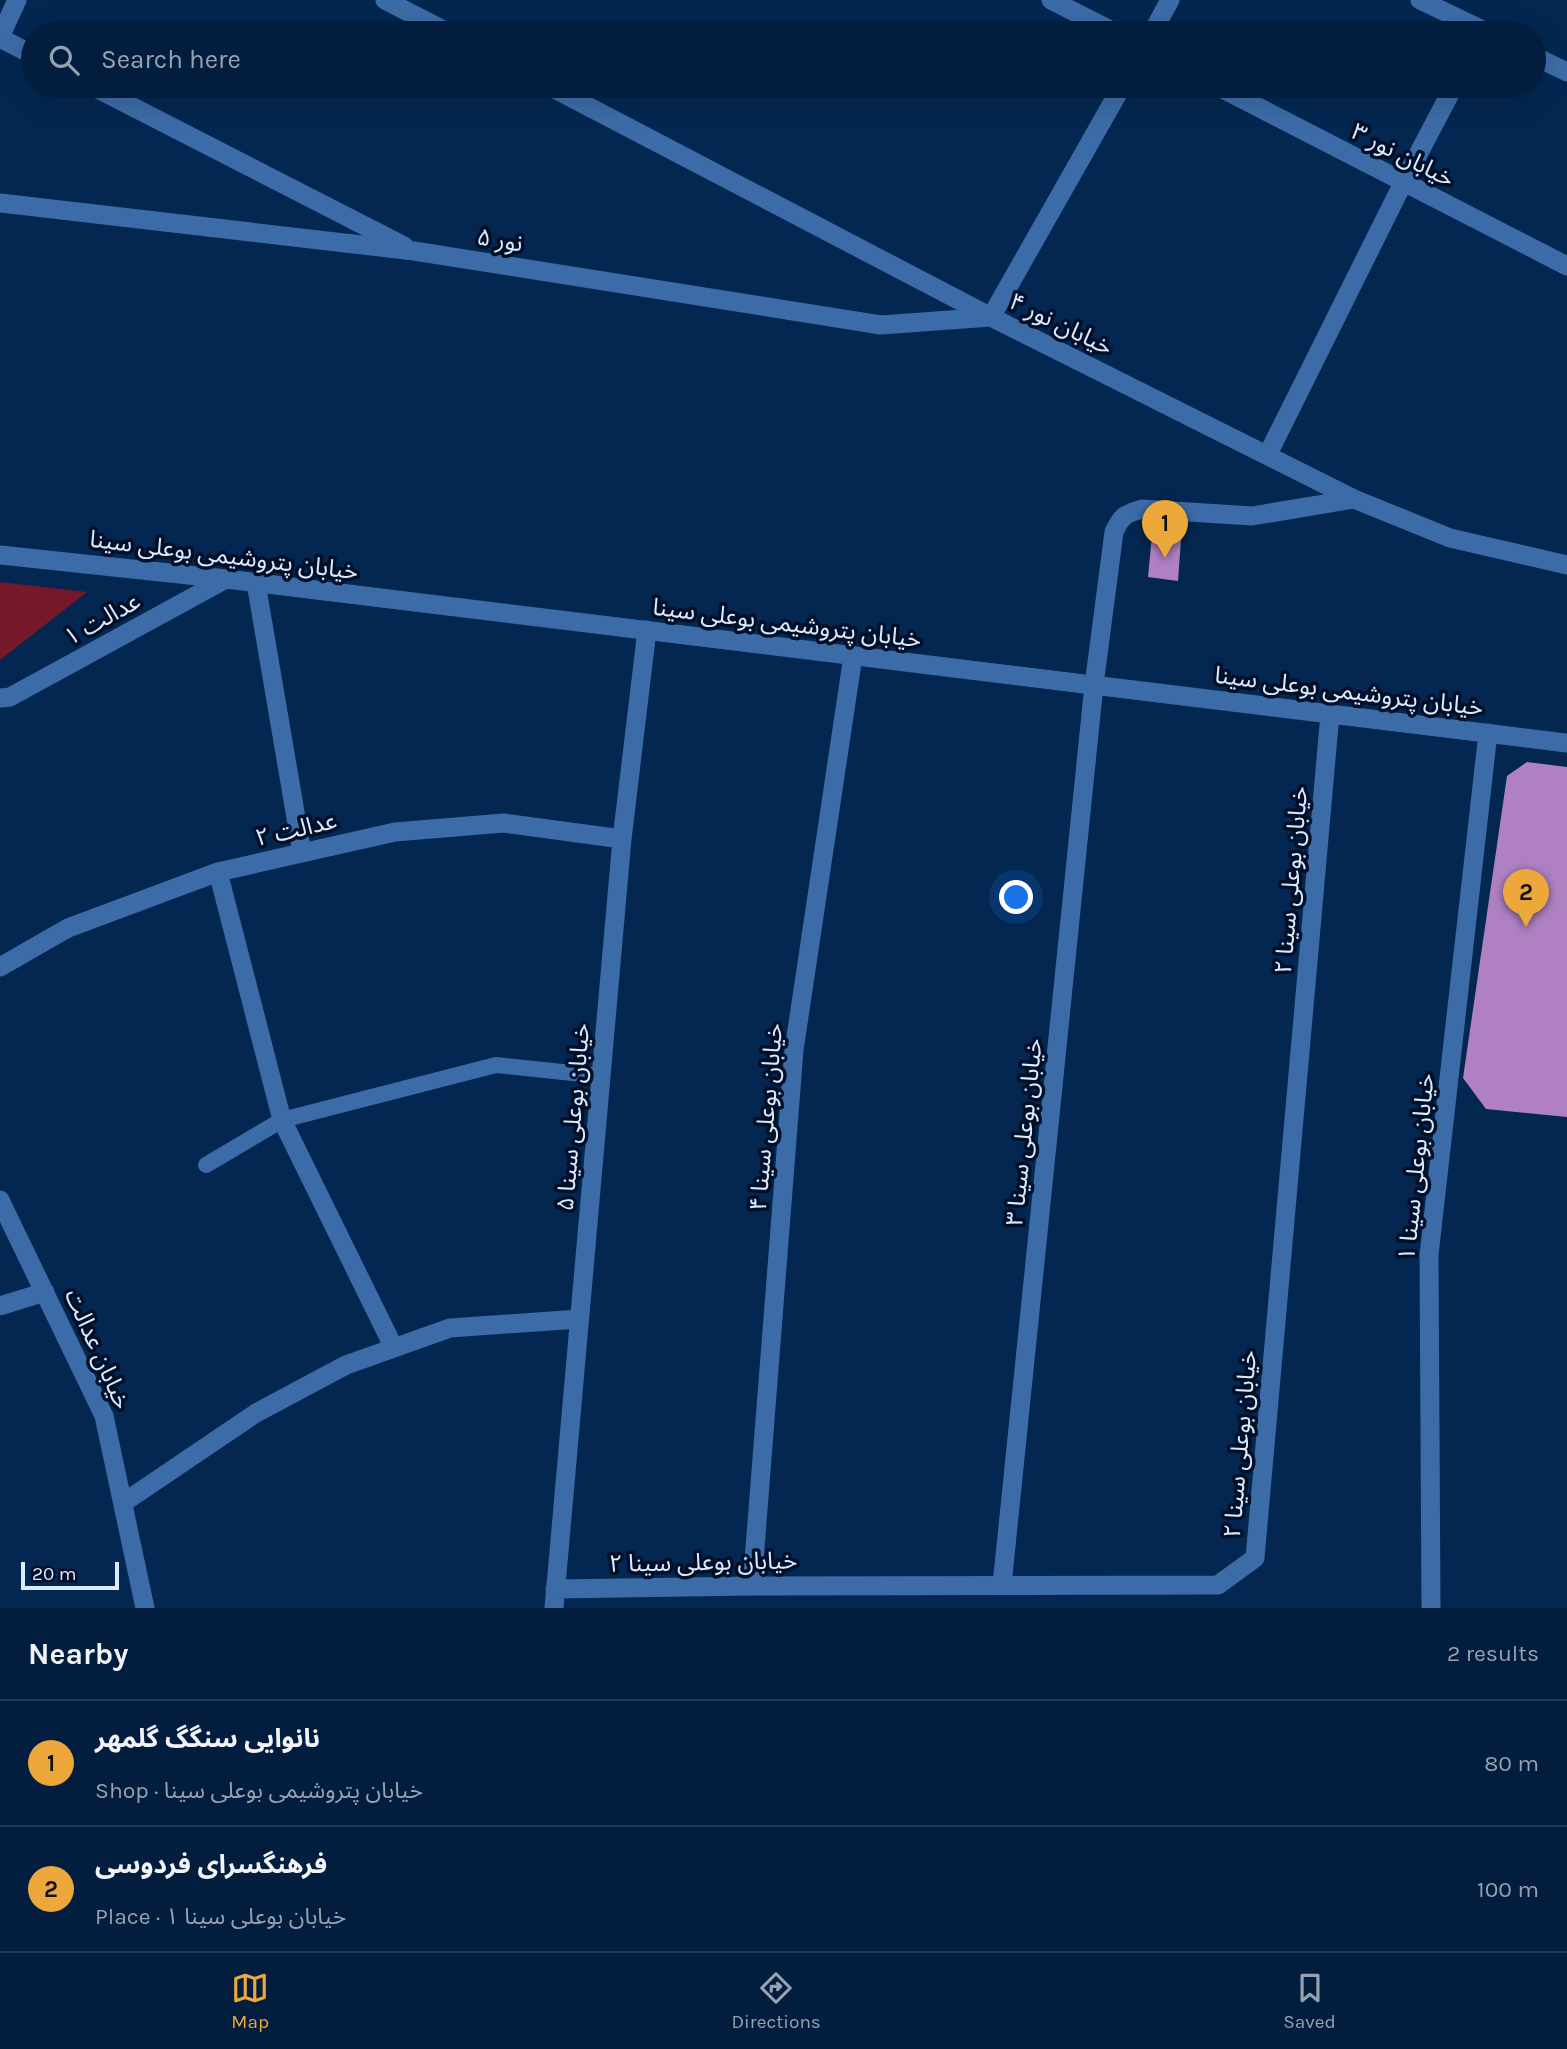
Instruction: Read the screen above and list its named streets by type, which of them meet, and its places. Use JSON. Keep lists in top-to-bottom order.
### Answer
{
  "streets": {
    "street": [
      "خیابان نور ۳",
      "نور ۵",
      "خیابان نور ۴",
      "خیابان پتروشیمی بوعلی سینا",
      "عدالت ۱",
      "عدالت ۲",
      "خیابان بوعلی سینا ۲",
      "خیابان بوعلی سینا ۵",
      "خیابان بوعلی سینا ۴",
      "خیابان بوعلی سینا ۳",
      "خیابان بوعلی سینا ۱",
      "خیابان عدالت"
    ]
  },
  "crossings": [
    ["نور ۵", "خیابان نور ۴"],
    ["خیابان نور ۴", "خیابان بوعلی سینا ۳"],
    ["خیابان پتروشیمی بوعلی سینا", "عدالت ۱"],
    ["خیابان پتروشیمی بوعلی سینا", "خیابان بوعلی سینا ۲"],
    ["خیابان پتروشیمی بوعلی سینا", "خیابان بوعلی سینا ۵"],
    ["خیابان پتروشیمی بوعلی سینا", "خیابان بوعلی سینا ۴"],
    ["خیابان پتروشیمی بوعلی سینا", "خیابان بوعلی سینا ۳"],
    ["خیابان پتروشیمی بوعلی سینا", "خیابان بوعلی سینا ۱"],
    ["عدالت ۲", "خیابان بوعلی سینا ۵"],
    ["خیابان بوعلی سینا ۲", "خیابان بوعلی سینا ۵"],
    ["خیابان بوعلی سینا ۲", "خیابان بوعلی سینا ۴"],
    ["خیابان بوعلی سینا ۲", "خیابان بوعلی سینا ۳"]
  ],
  "scale_bar": "20 m",
  "page": {
    "search": "Search here",
    "pins": ["1", "2"],
    "scale": "20 m",
    "heading": ["Nearby", "2 results"],
    "list": [
      {
        "mark": "1",
        "name": "نانوایی سنگگ گلمهر",
        "note": "Shop · خیابان پتروشیمی بوعلی سینا",
        "value": "80 m"
      },
      {
        "mark": "2",
        "name": "فرهنگسرای فردوسی",
        "note": "Place · خیابان بوعلی سینا ۱",
        "value": "100 m"
      }
    ],
    "nav": ["Map", "Directions", "Saved"]
  }
}
